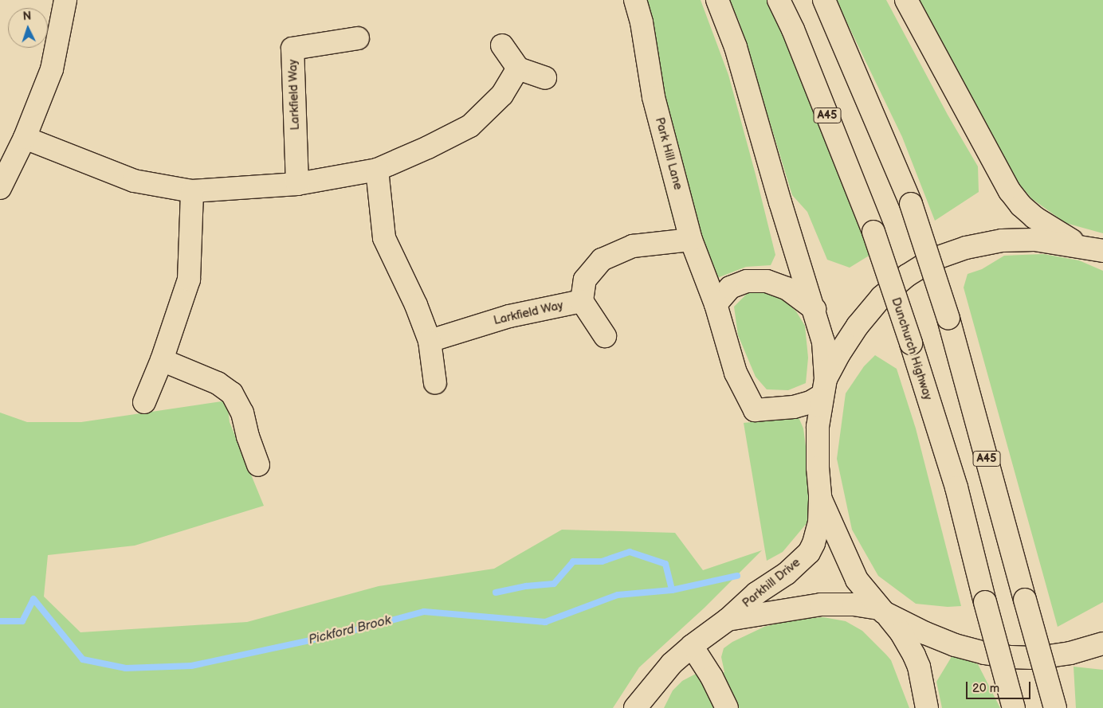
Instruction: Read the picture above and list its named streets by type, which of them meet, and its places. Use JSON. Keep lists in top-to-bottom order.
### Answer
{
  "streets": {
    "main road": [
      "Larkfield Way",
      "A45",
      "Park Hill Lane",
      "Dunchurch Highway",
      "Parkhill Drive"
    ]
  },
  "water": ["Pickford Brook"],
  "scale_bar": "20 m",
  "north": "top"
}
